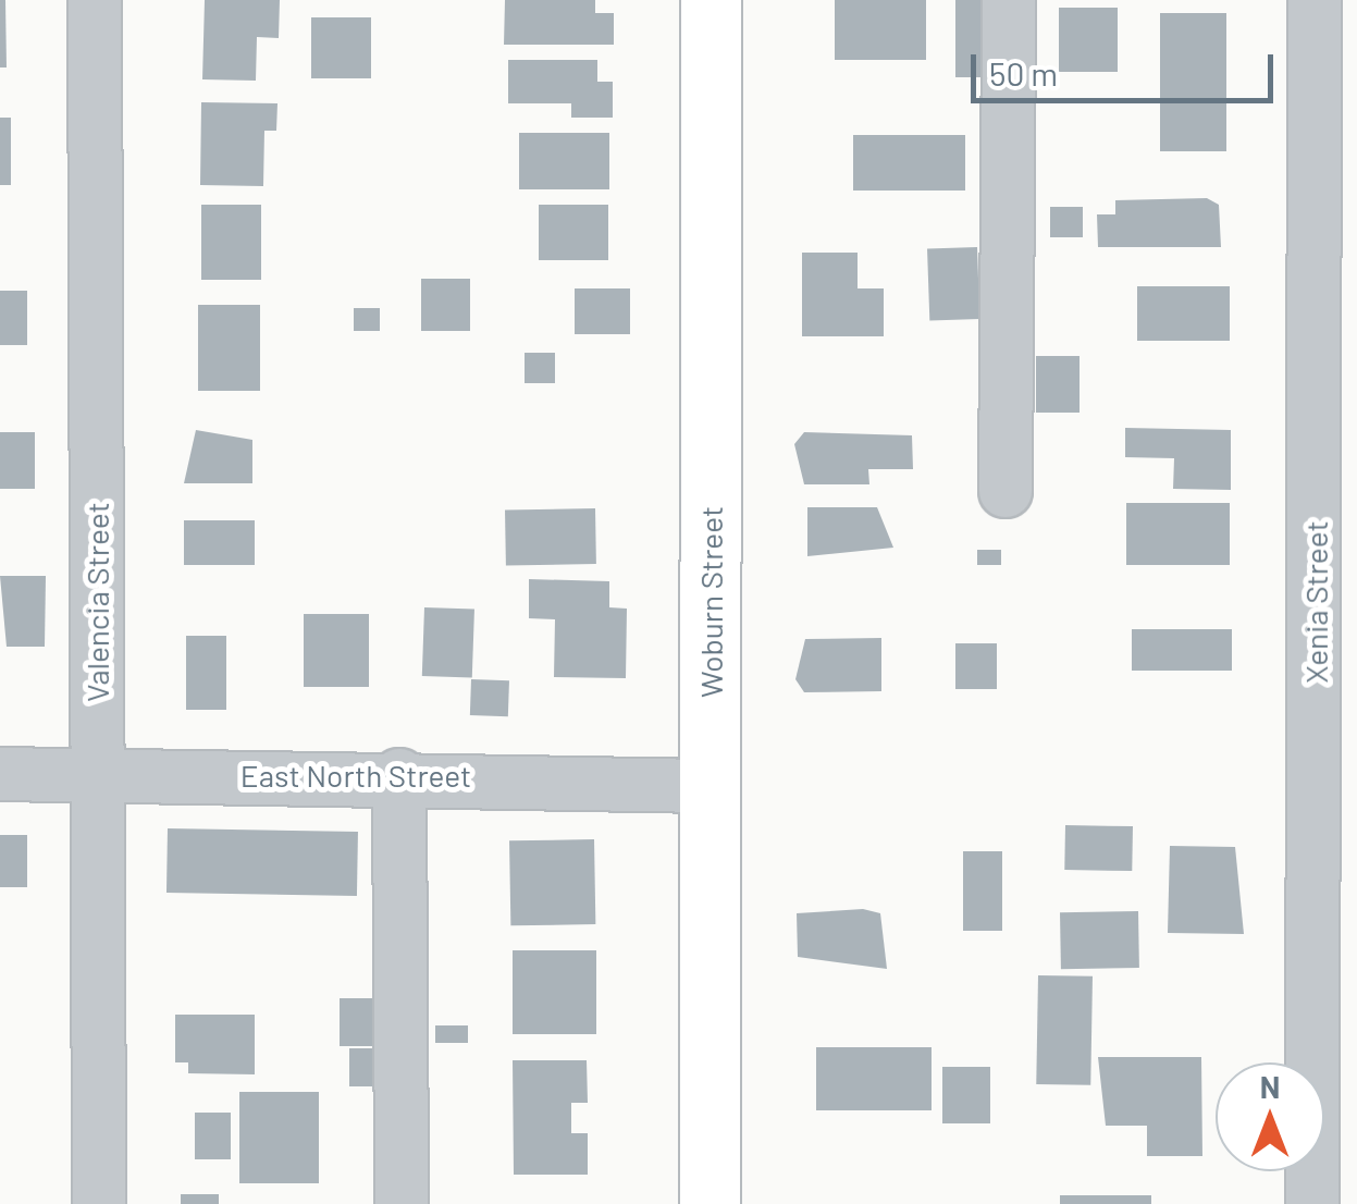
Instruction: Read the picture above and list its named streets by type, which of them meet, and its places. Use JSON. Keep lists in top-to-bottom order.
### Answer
{
  "streets": {
    "main road": ["Woburn Street"],
    "street": ["Valencia Street", "Xenia Street", "East North Street"]
  },
  "crossings": [
    ["Valencia Street", "East North Street"],
    ["Woburn Street", "East North Street"]
  ],
  "scale_bar": "50 m",
  "north": "top"
}
